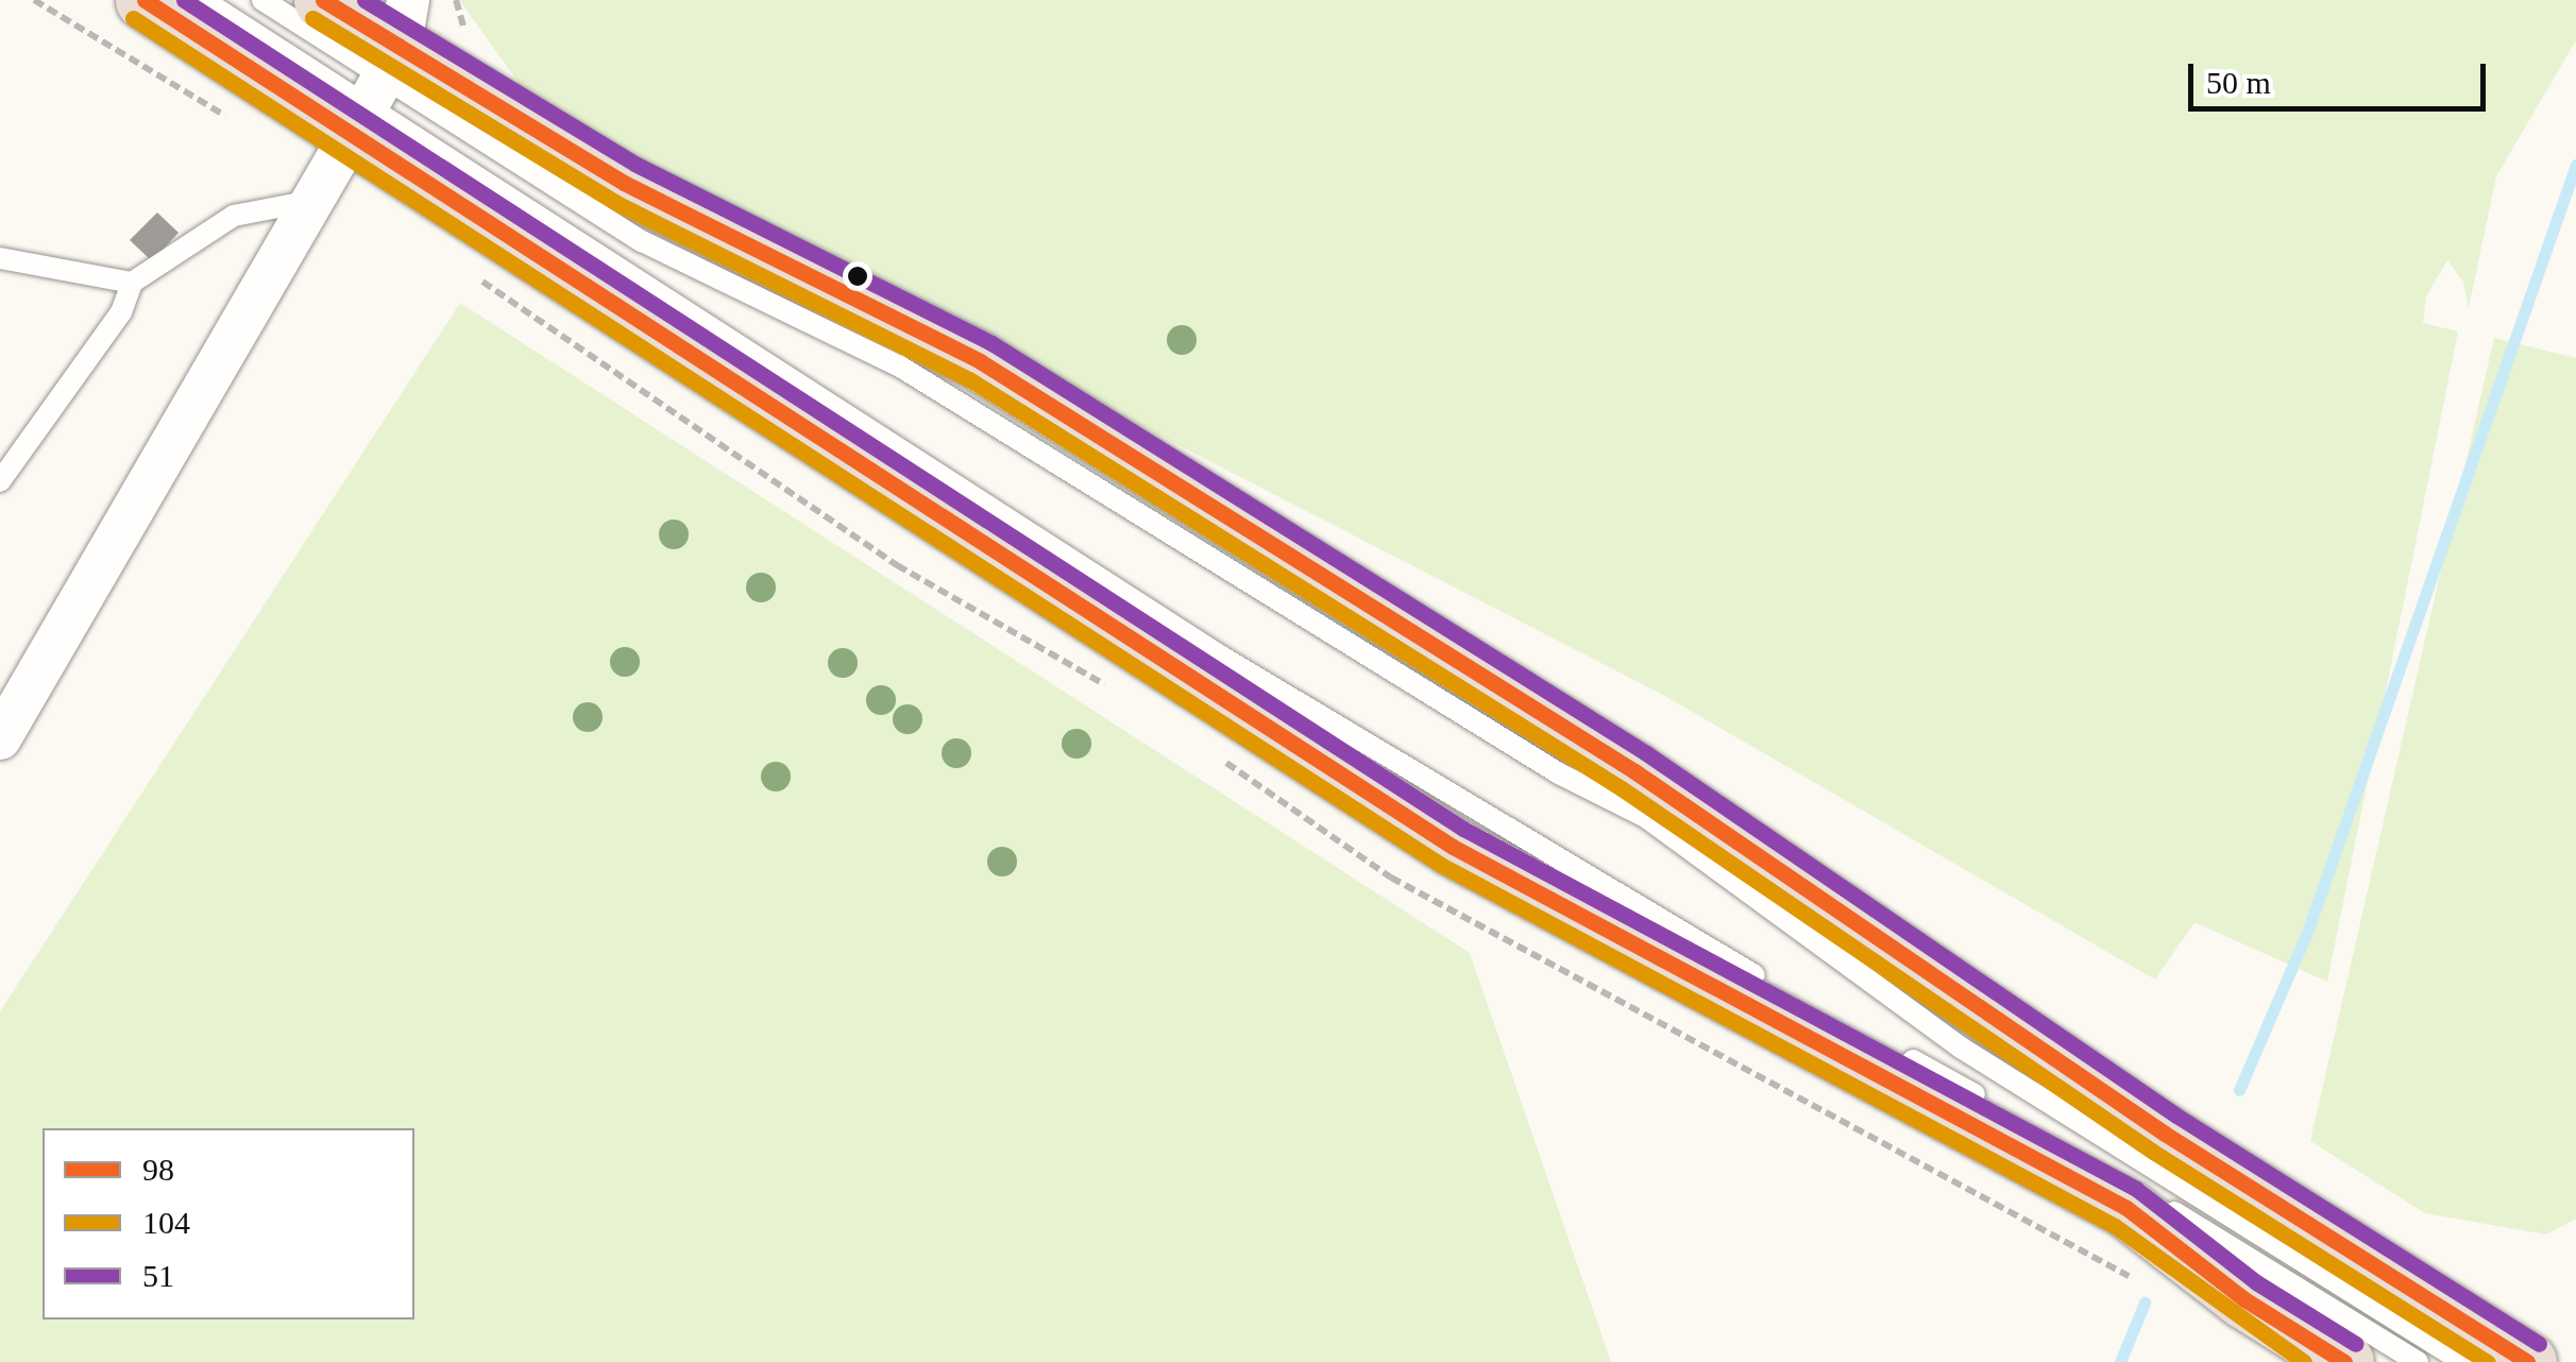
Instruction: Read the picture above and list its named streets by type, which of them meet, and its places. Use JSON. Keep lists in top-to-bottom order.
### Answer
{
  "lines": ["transit line 98", "transit line 51", "transit line 104"],
  "legend": ["98", "104", "51"],
  "scale_bar": "50 m"
}
